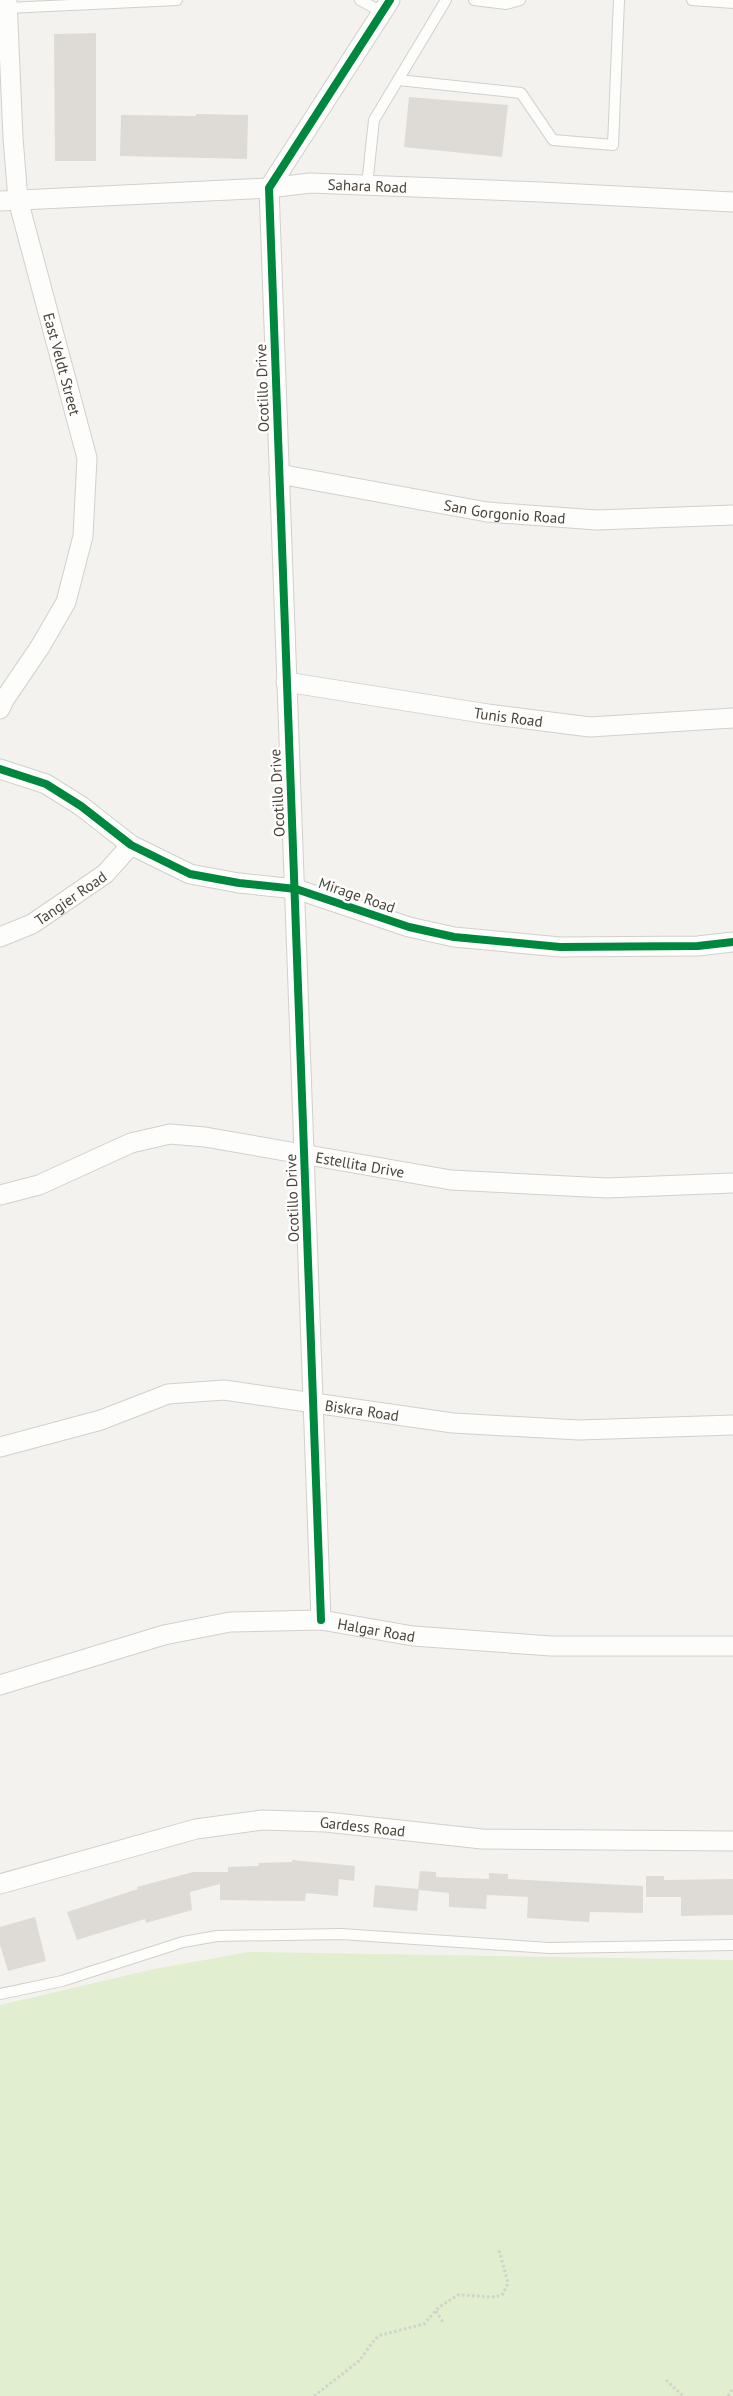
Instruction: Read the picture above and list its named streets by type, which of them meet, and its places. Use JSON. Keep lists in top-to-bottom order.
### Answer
{
  "streets": {
    "street": [
      "Sahara Road",
      "East Veldt Street",
      "Ocotillo Drive",
      "San Gorgonio Road",
      "Tunis Road",
      "Mirage Road",
      "Tangier Road",
      "Estellita Drive",
      "Biskra Road",
      "Halgar Road",
      "Gardess Road"
    ]
  },
  "crossings": [
    ["Sahara Road", "East Veldt Street"],
    ["Sahara Road", "Ocotillo Drive"],
    ["Ocotillo Drive", "San Gorgonio Road"],
    ["Ocotillo Drive", "Tunis Road"],
    ["Ocotillo Drive", "Mirage Road"],
    ["Ocotillo Drive", "Estellita Drive"],
    ["Ocotillo Drive", "Biskra Road"],
    ["Ocotillo Drive", "Halgar Road"],
    ["Mirage Road", "Tangier Road"]
  ]
}
